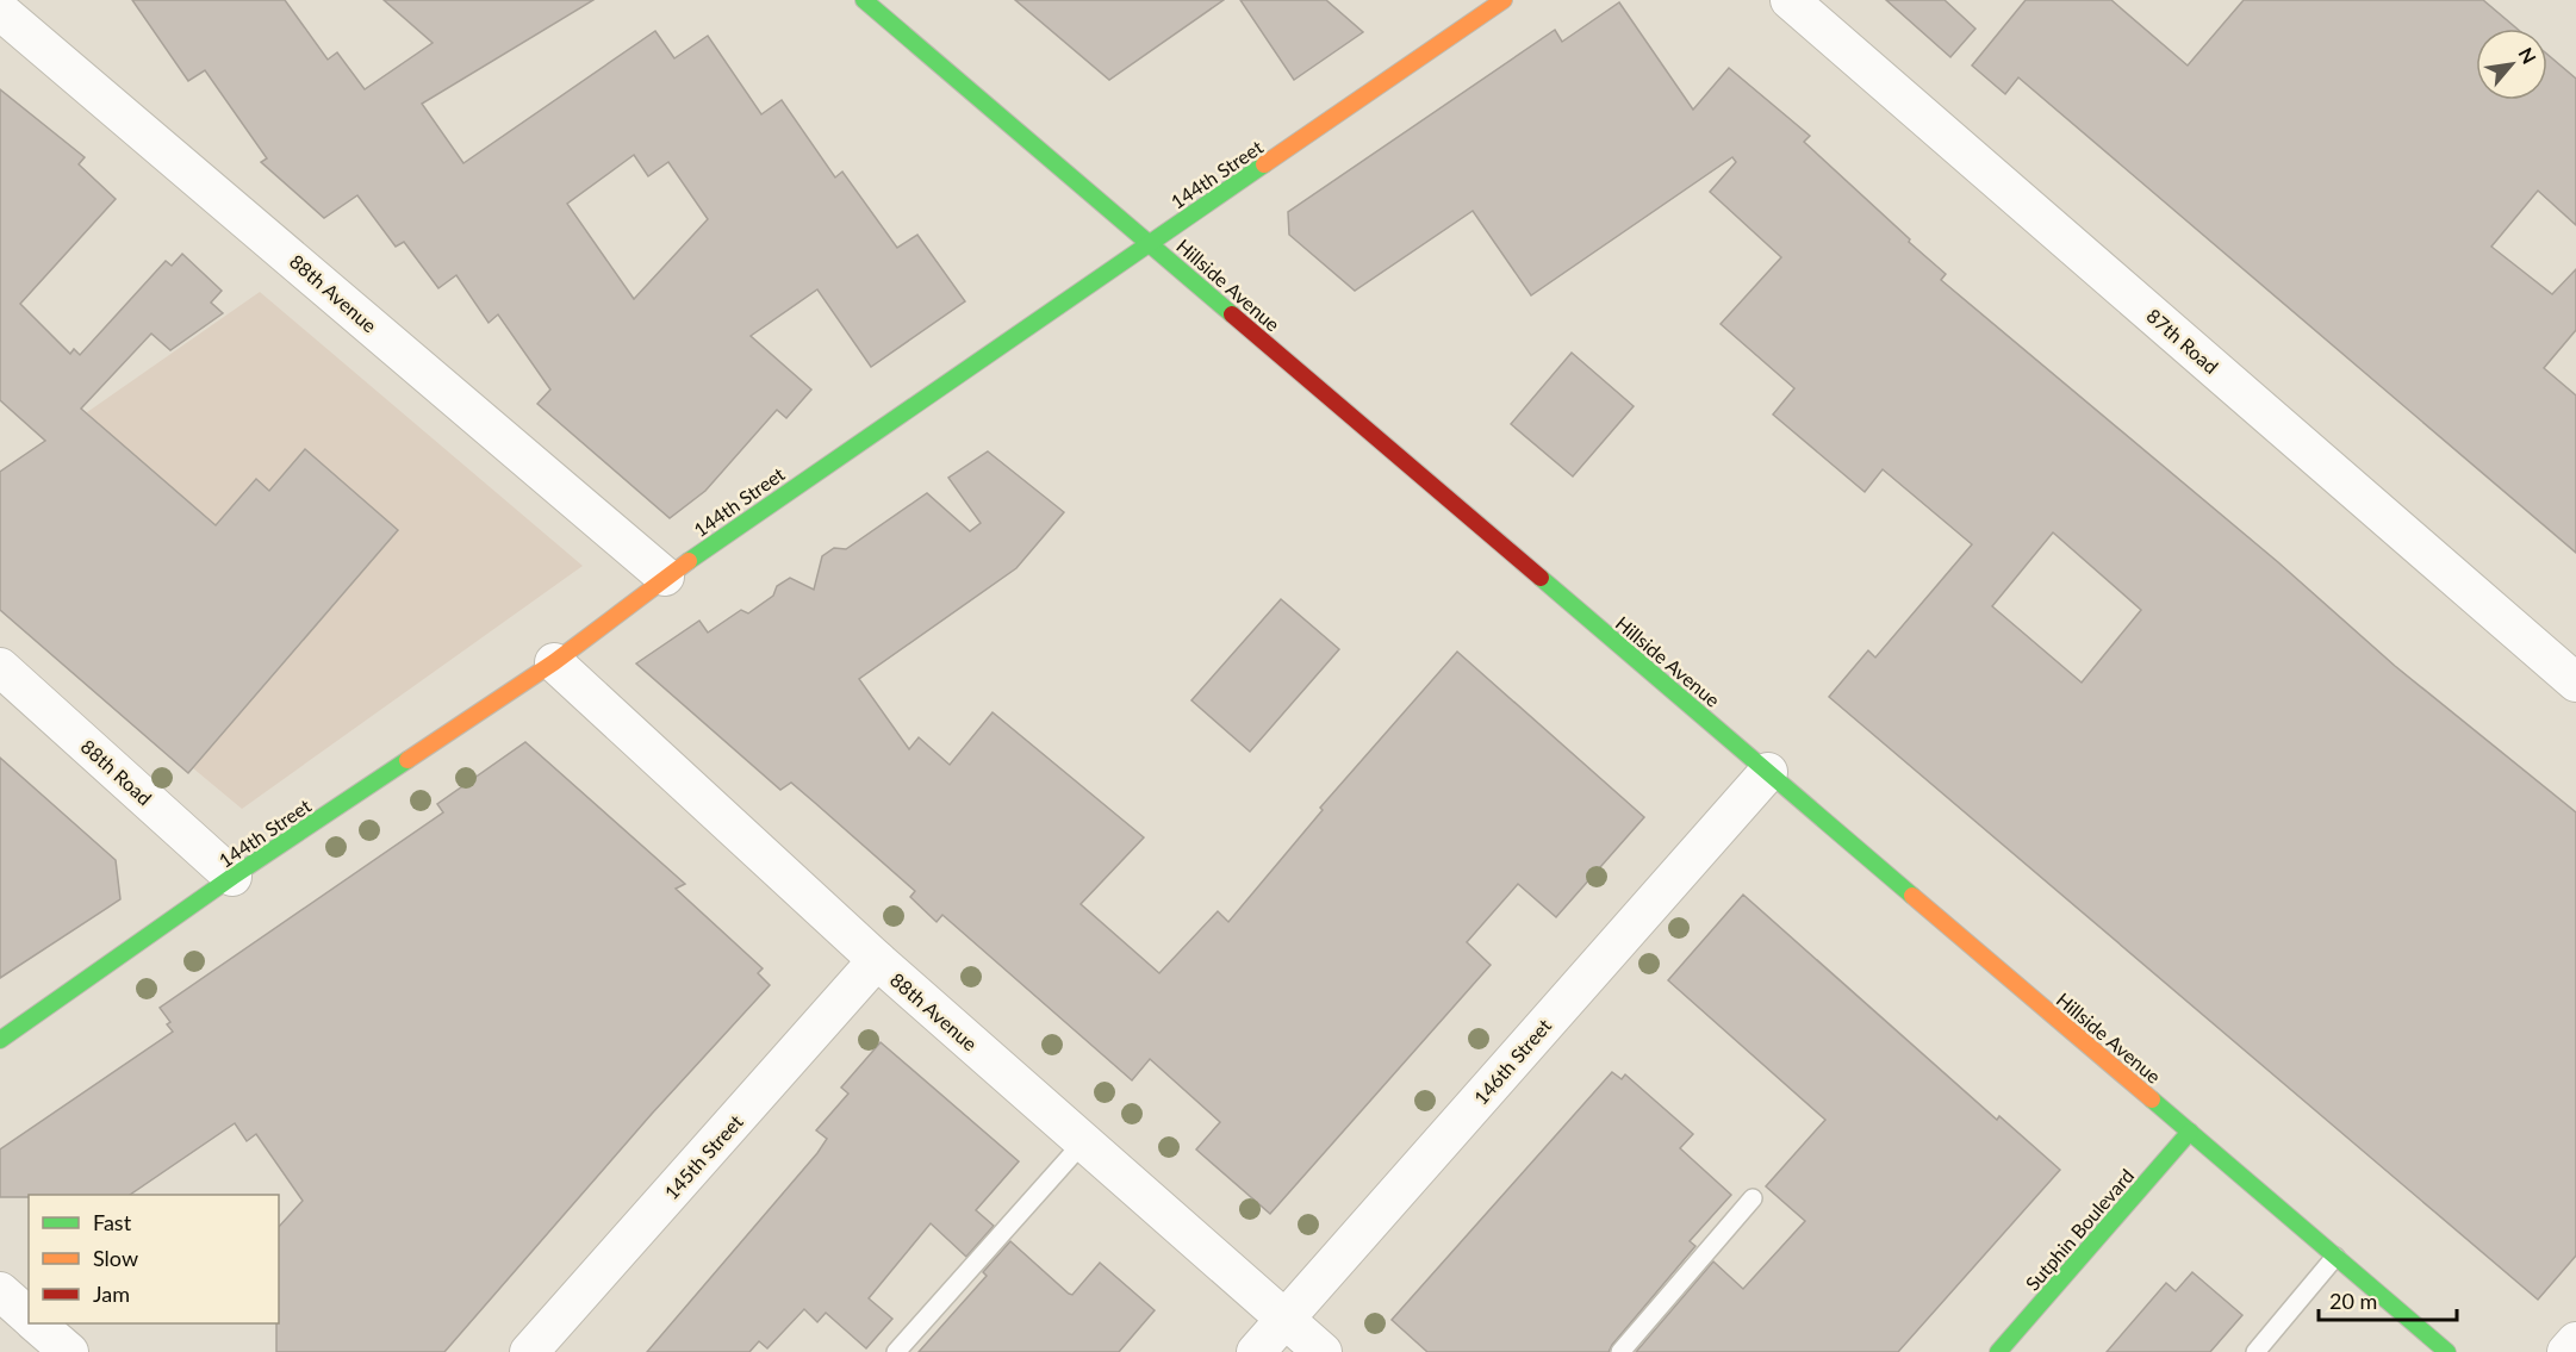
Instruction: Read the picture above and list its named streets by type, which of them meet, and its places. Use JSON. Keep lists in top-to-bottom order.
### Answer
{
  "streets": {
    "main road": ["144th Street", "Hillside Avenue", "Sutphin Boulevard"],
    "street": [
      "88th Avenue",
      "87th Road",
      "88th Road",
      "146th Street",
      "145th Street"
    ]
  },
  "crossings": [
    ["144th Street", "Hillside Avenue"],
    ["144th Street", "88th Avenue"],
    ["144th Street", "88th Road"],
    ["Hillside Avenue", "146th Street"],
    ["Hillside Avenue", "Sutphin Boulevard"],
    ["88th Avenue", "146th Street"],
    ["88th Avenue", "145th Street"]
  ],
  "legend": ["Fast", "Slow", "Jam"],
  "scale_bar": "20 m",
  "north": "top right"
}
